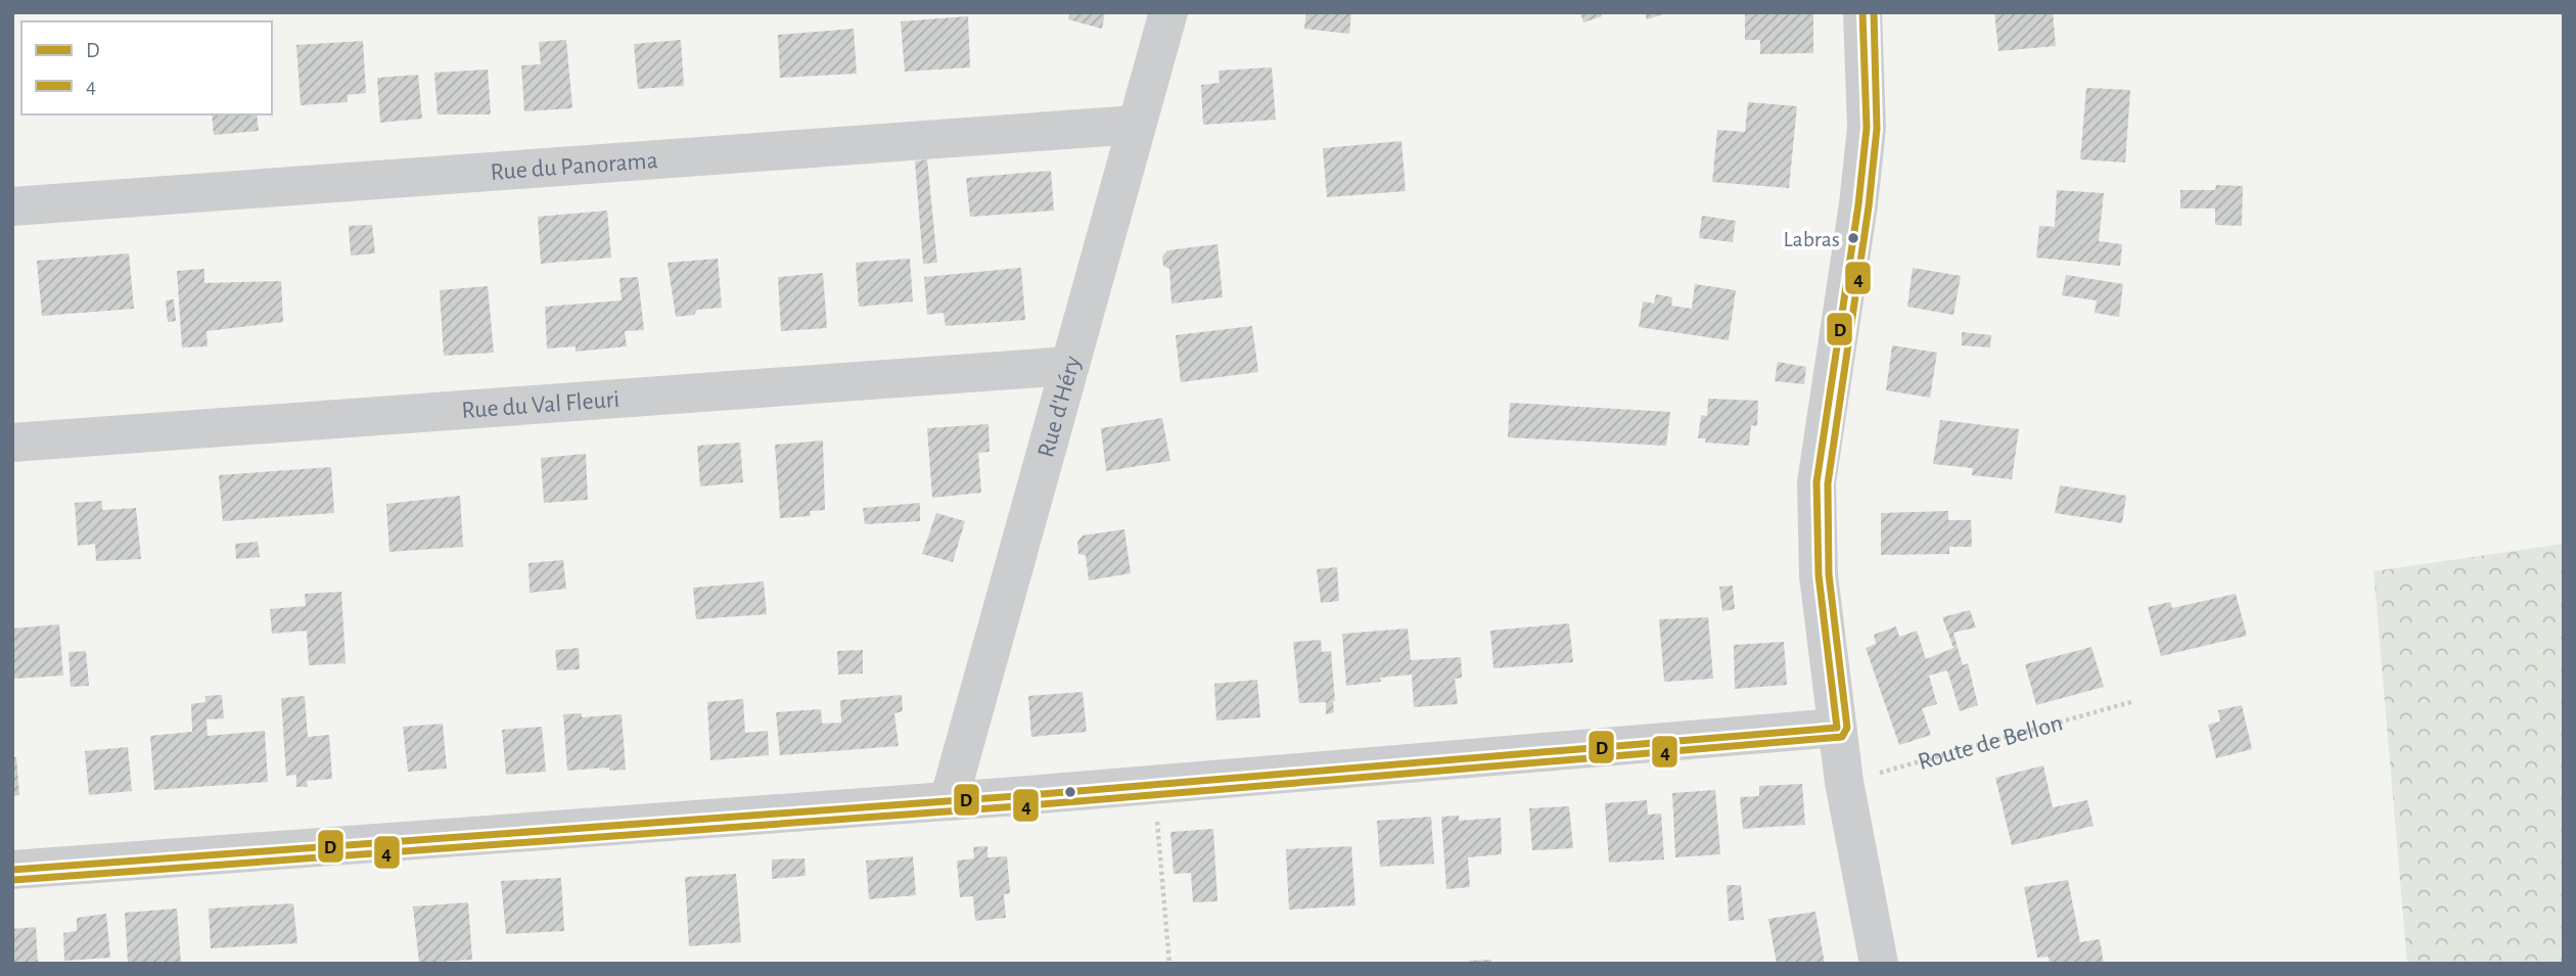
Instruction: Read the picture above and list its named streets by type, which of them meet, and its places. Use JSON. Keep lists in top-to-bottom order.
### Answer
{
  "streets": {
    "street": ["Rue du Panorama", "Rue du Val Fleuri", "Rue d'Héry"],
    "path": ["Route de Bellon"]
  },
  "crossings": [
    ["Rue du Panorama", "Rue d'Héry"],
    ["Rue du Val Fleuri", "Rue d'Héry"]
  ],
  "places": ["Labras"],
  "lines": ["transit line D", "transit line 4"],
  "legend": ["D", "4"]
}
